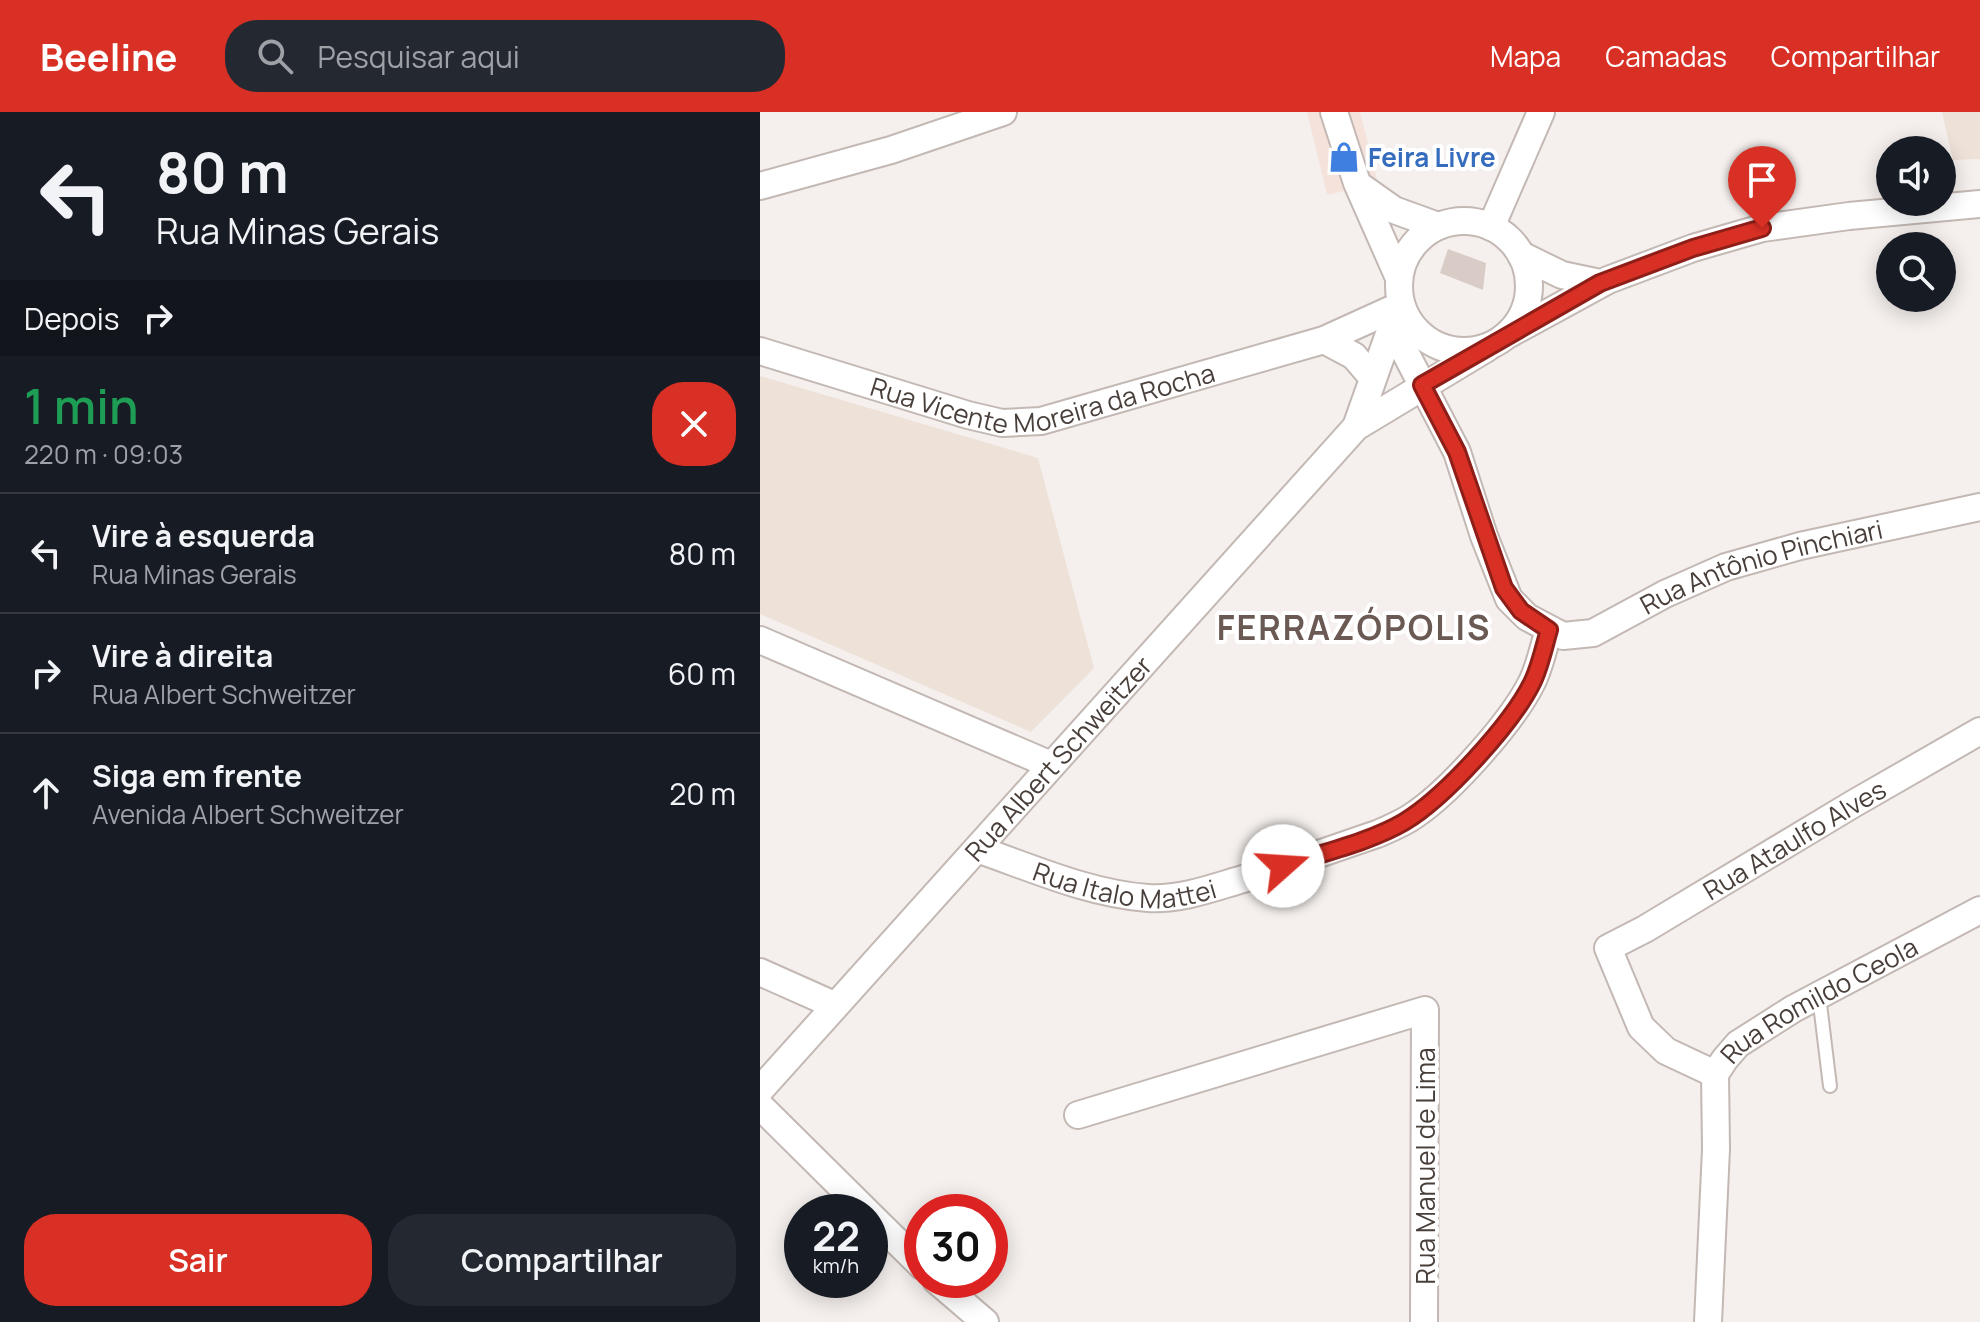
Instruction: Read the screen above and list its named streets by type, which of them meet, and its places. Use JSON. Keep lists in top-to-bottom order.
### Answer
{
  "streets": {
    "street": [
      "Rua Vicente Moreira da Rocha",
      "Rua Antônio Pinchiari",
      "Rua Albert Schweitzer",
      "Rua Ataulfo Alves",
      "Rua Italo Mattei",
      "Rua Romildo Ceola",
      "Rua Manuel de Lima"
    ]
  },
  "crossings": [
    ["Rua Vicente Moreira da Rocha", "Rua Albert Schweitzer"],
    ["Rua Antônio Pinchiari", "Rua Italo Mattei"],
    ["Rua Albert Schweitzer", "Rua Italo Mattei"],
    ["Rua Ataulfo Alves", "Rua Romildo Ceola"]
  ],
  "districts": ["FERRAZÓPOLIS"],
  "places": {
    "shop": ["Feira Livre"]
  },
  "page": {
    "header": "Beeline",
    "search": "Pesquisar aqui",
    "nav": ["Mapa", "Camadas", "Compartilhar"],
    "turn": ["80 m", "Rua Minas Gerais"],
    "then": "Depois",
    "heading": ["1 min", "220 m · 09:03"],
    "list": [
      {
        "name": "Vire à esquerda",
        "note": "Rua Minas Gerais",
        "value": "80 m"
      },
      {
        "name": "Vire à direita",
        "note": "Rua Albert Schweitzer",
        "value": "60 m"
      },
      {
        "name": "Siga em frente",
        "note": "Avenida Albert Schweitzer",
        "value": "20 m"
      }
    ],
    "speed": "22 km/h",
    "limit": "30",
    "buttons": ["Sair", "Compartilhar"]
  }
}
